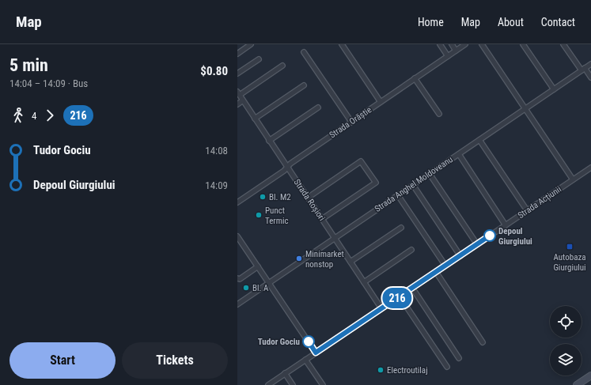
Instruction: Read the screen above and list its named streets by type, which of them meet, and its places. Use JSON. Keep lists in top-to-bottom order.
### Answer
{
  "streets": {
    "street": [
      "Strada Orăștie",
      "Strada Anghel Moldoveanu",
      "Strada Roșiori",
      "Strada Acțiunii"
    ]
  },
  "crossings": [
    ["Strada Orăștie", "Strada Roșiori"],
    ["Strada Anghel Moldoveanu", "Strada Roșiori"],
    ["Strada Roșiori", "Strada Acțiunii"]
  ],
  "places": {
    "other": [
      "Bl. M2",
      "Punct Termic",
      "Depoul Giurgiului",
      "Minimarket nonstop",
      "Bl. A",
      "Tudor Gociu",
      "Electroutilaj"
    ],
    "transit": ["Autobaza Giurgiului"]
  },
  "lines": ["bus line 216"],
  "page": {
    "header": "Map",
    "nav": [
      "Home",
      "Map",
      "About",
      "Contact"
    ],
    "heading": ["5 min", "14:04 – 14:09 · Bus", "$0.80"],
    "on_map": "216",
    "legs": ["4", "216"],
    "list": [
      {
        "name": "Tudor Gociu",
        "value": "14:08"
      },
      {
        "name": "Depoul Giurgiului",
        "value": "14:09"
      }
    ],
    "buttons": ["Start", "Tickets"]
  }
}
